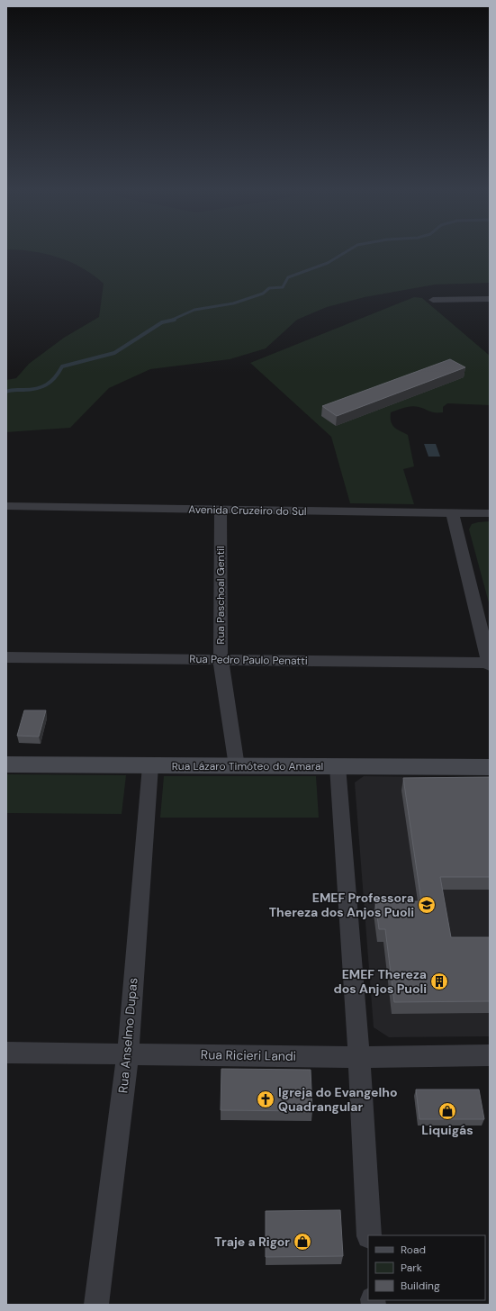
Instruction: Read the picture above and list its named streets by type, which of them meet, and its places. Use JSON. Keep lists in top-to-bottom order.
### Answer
{
  "streets": {
    "main road": ["Rua Lázaro Timóteo do Amaral"],
    "street": [
      "Avenida Cruzeiro do Sul",
      "Rua Paschoal Gentil",
      "Rua Pedro Paulo Penatti",
      "Rua Anselmo Dupas",
      "Rua Ricieri Landi"
    ]
  },
  "crossings": [
    ["Avenida Cruzeiro do Sul", "Rua Paschoal Gentil"],
    ["Rua Paschoal Gentil", "Rua Pedro Paulo Penatti"],
    ["Rua Paschoal Gentil", "Rua Lázaro Timóteo do Amaral"],
    ["Rua Lázaro Timóteo do Amaral", "Rua Anselmo Dupas"],
    ["Rua Anselmo Dupas", "Rua Ricieri Landi"]
  ],
  "places": {
    "school or university": ["EMEF Professora Thereza dos Anjos Puoli"],
    "building": ["EMEF Thereza dos Anjos Puoli"],
    "church": ["Igreja do Evangelho Quadrangular"],
    "shop": ["Liquigás", "Traje a Rigor"]
  },
  "legend": ["Road", "Park", "Building"]
}
